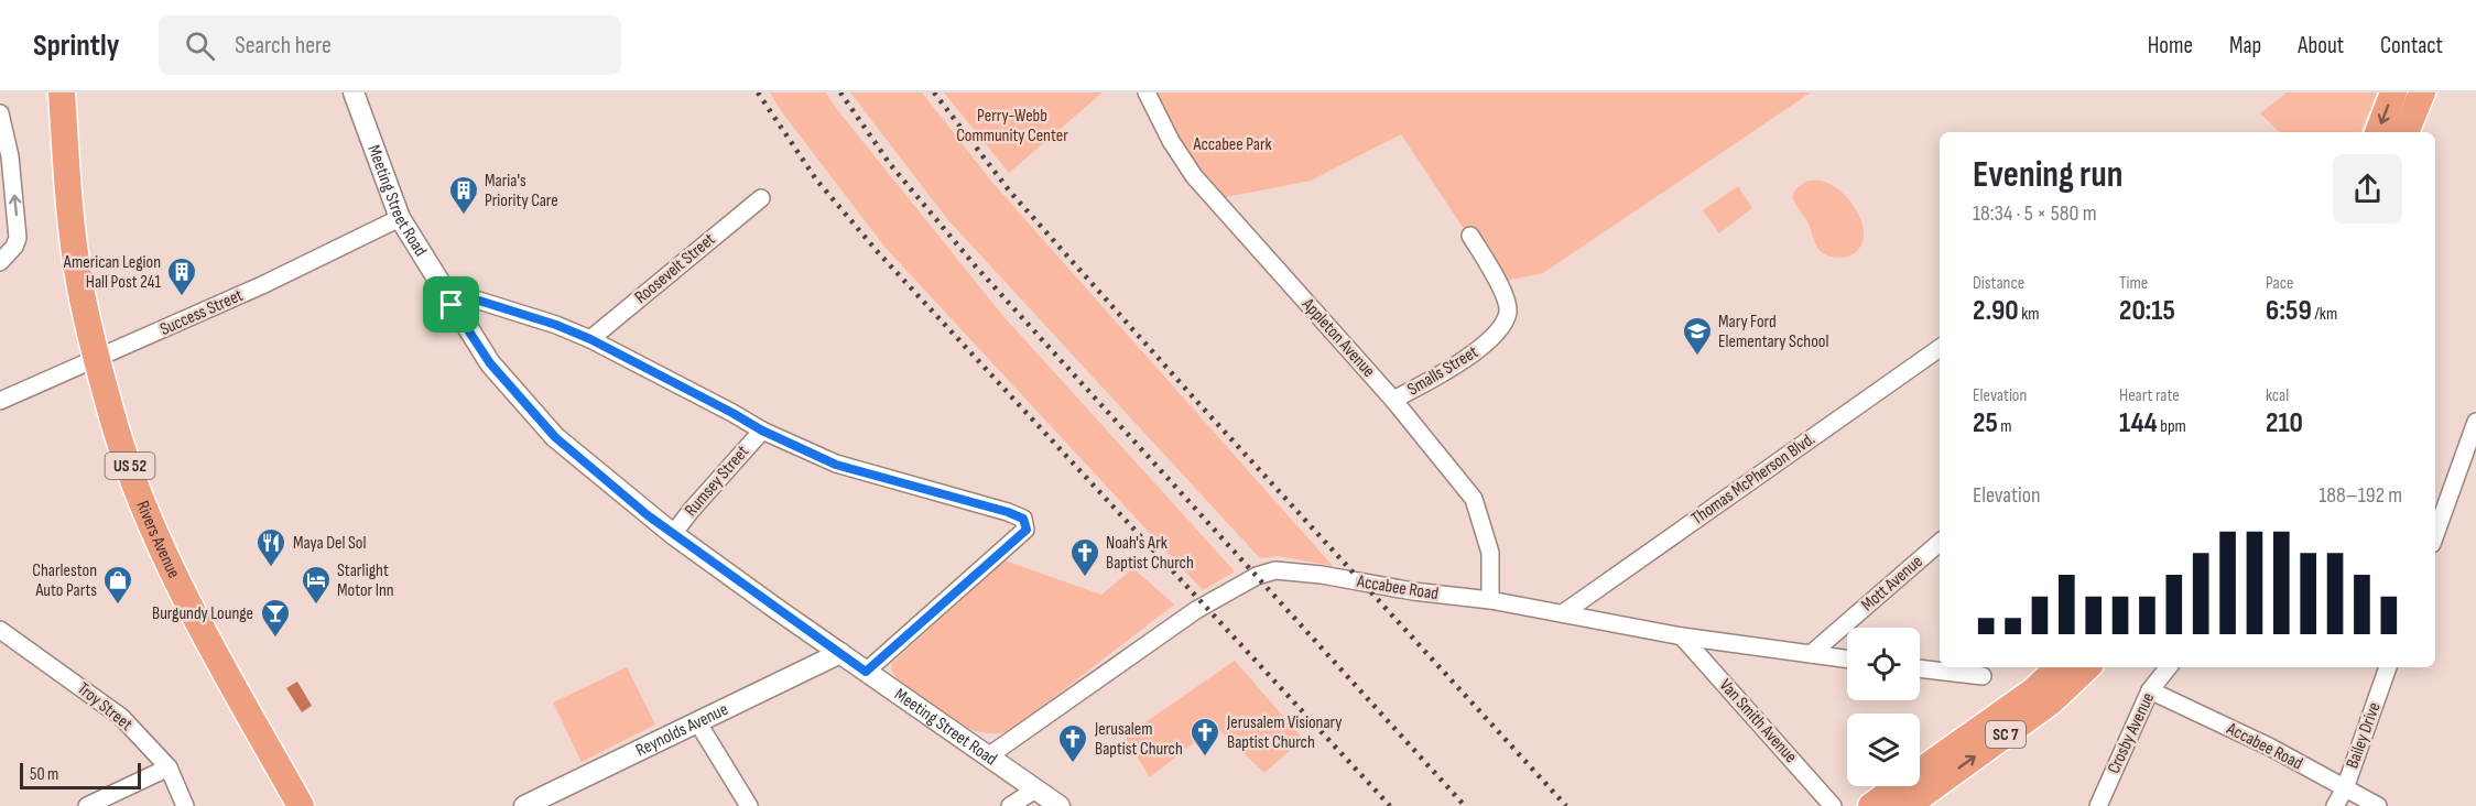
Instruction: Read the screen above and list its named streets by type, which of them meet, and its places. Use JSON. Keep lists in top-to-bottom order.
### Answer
{
  "streets": {
    "main road": ["US 52", "Rivers Avenue", "SC 7"],
    "street": [
      "Meeting Street Road",
      "Roosevelt Street",
      "Success Street",
      "Appleton Avenue",
      "Smalls Street",
      "Thomas McPherson Blvd.",
      "Rumsey Street",
      "Mott Avenue",
      "Accabee Road",
      "Troy Street",
      "Van Smith Avenue",
      "Reynolds Avenue",
      "Crosby Avenue",
      "Bailey Drive"
    ]
  },
  "crossings": [
    ["Meeting Street Road", "Success Street"],
    ["Meeting Street Road", "Rumsey Street"],
    ["Meeting Street Road", "Accabee Road"],
    ["Meeting Street Road", "Reynolds Avenue"],
    ["Success Street", "Rivers Avenue"],
    ["Appleton Avenue", "Smalls Street"],
    ["Appleton Avenue", "Accabee Road"],
    ["Thomas McPherson Blvd.", "Accabee Road"],
    ["Mott Avenue", "Accabee Road"],
    ["Accabee Road", "Van Smith Avenue"],
    ["Accabee Road", "Crosby Avenue"],
    ["Accabee Road", "Bailey Drive"]
  ],
  "parks": ["Perry-Webb Community Center", "Accabee Park"],
  "places": {
    "building": ["Maria's Priority Care", "American Legion Hall Post 241"],
    "school or university": ["Mary Ford Elementary School"],
    "restaurant": ["Maya Del Sol"],
    "church": ["Noah's Ark Baptist Church", "Jerusalem Visionary Baptist Church", "Jerusalem Baptist Church"],
    "shop": ["Charleston Auto Parts"],
    "hotel": ["Starlight Motor Inn"],
    "bar": ["Burgundy Lounge"]
  },
  "scale_bar": "50 m",
  "page": {
    "header": "Sprintly",
    "search": "Search here",
    "nav": [
      "Home",
      "Map",
      "About",
      "Contact"
    ],
    "heading": ["Evening run", "18:34 · 5 × 580 m"],
    "stats": [
      ["Distance", "2.90 km"],
      ["Time", "20:15"],
      ["Pace", "6:59 /km"],
      ["Elevation", "25 m"],
      ["Heart rate", "144 bpm"],
      ["kcal", "210"]
    ],
    "chart": ["Elevation", "188–192 m"],
    "scale": "50 m"
  }
}
